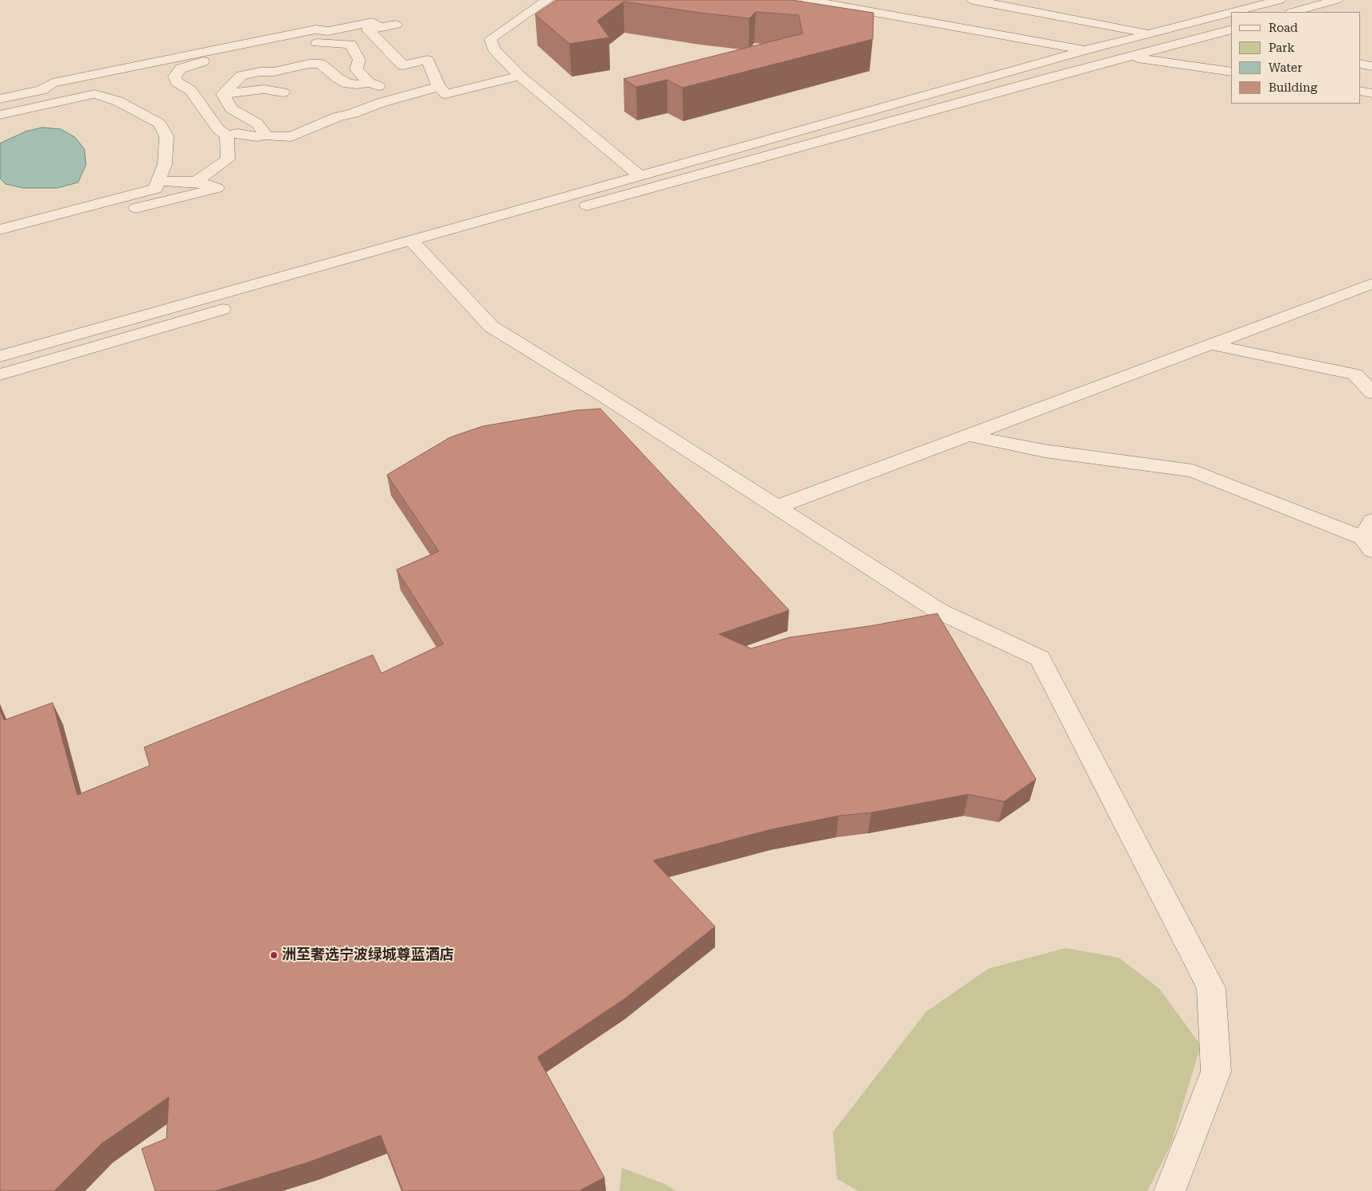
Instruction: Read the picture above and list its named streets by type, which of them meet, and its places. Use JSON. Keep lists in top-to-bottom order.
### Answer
{
  "places": ["洲至奢选宁波绿城尊蓝酒店"],
  "legend": [
    "Road",
    "Park",
    "Water",
    "Building"
  ]
}
